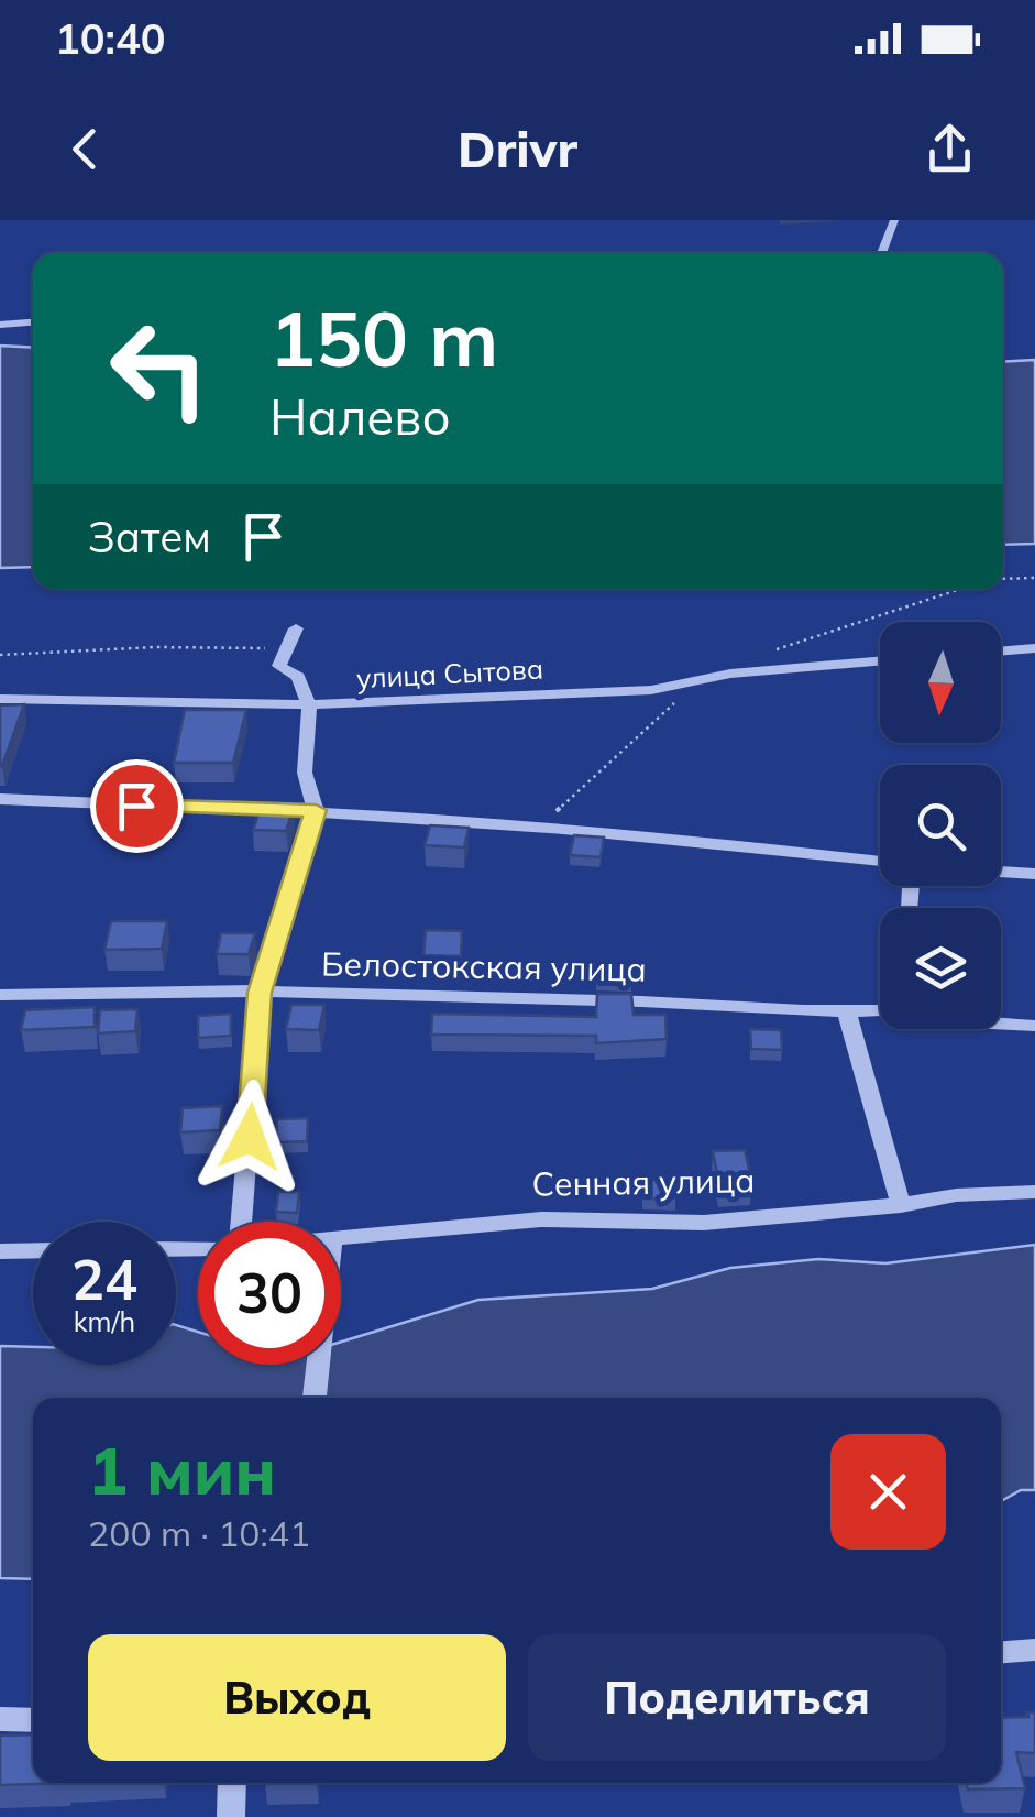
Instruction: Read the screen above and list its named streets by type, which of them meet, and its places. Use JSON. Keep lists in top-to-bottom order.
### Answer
{
  "streets": {
    "street": ["улица Сытова", "Белостокская улица", "Сенная улица"]
  },
  "north": "bottom",
  "page": {
    "status": "10:40",
    "header": "Drivr",
    "turn": ["150 m", "Налево"],
    "then": "Затем",
    "speed": "24 km/h",
    "limit": "30",
    "heading": ["1 мин", "200 m · 10:41"],
    "buttons": ["Выход", "Поделиться"]
  }
}
